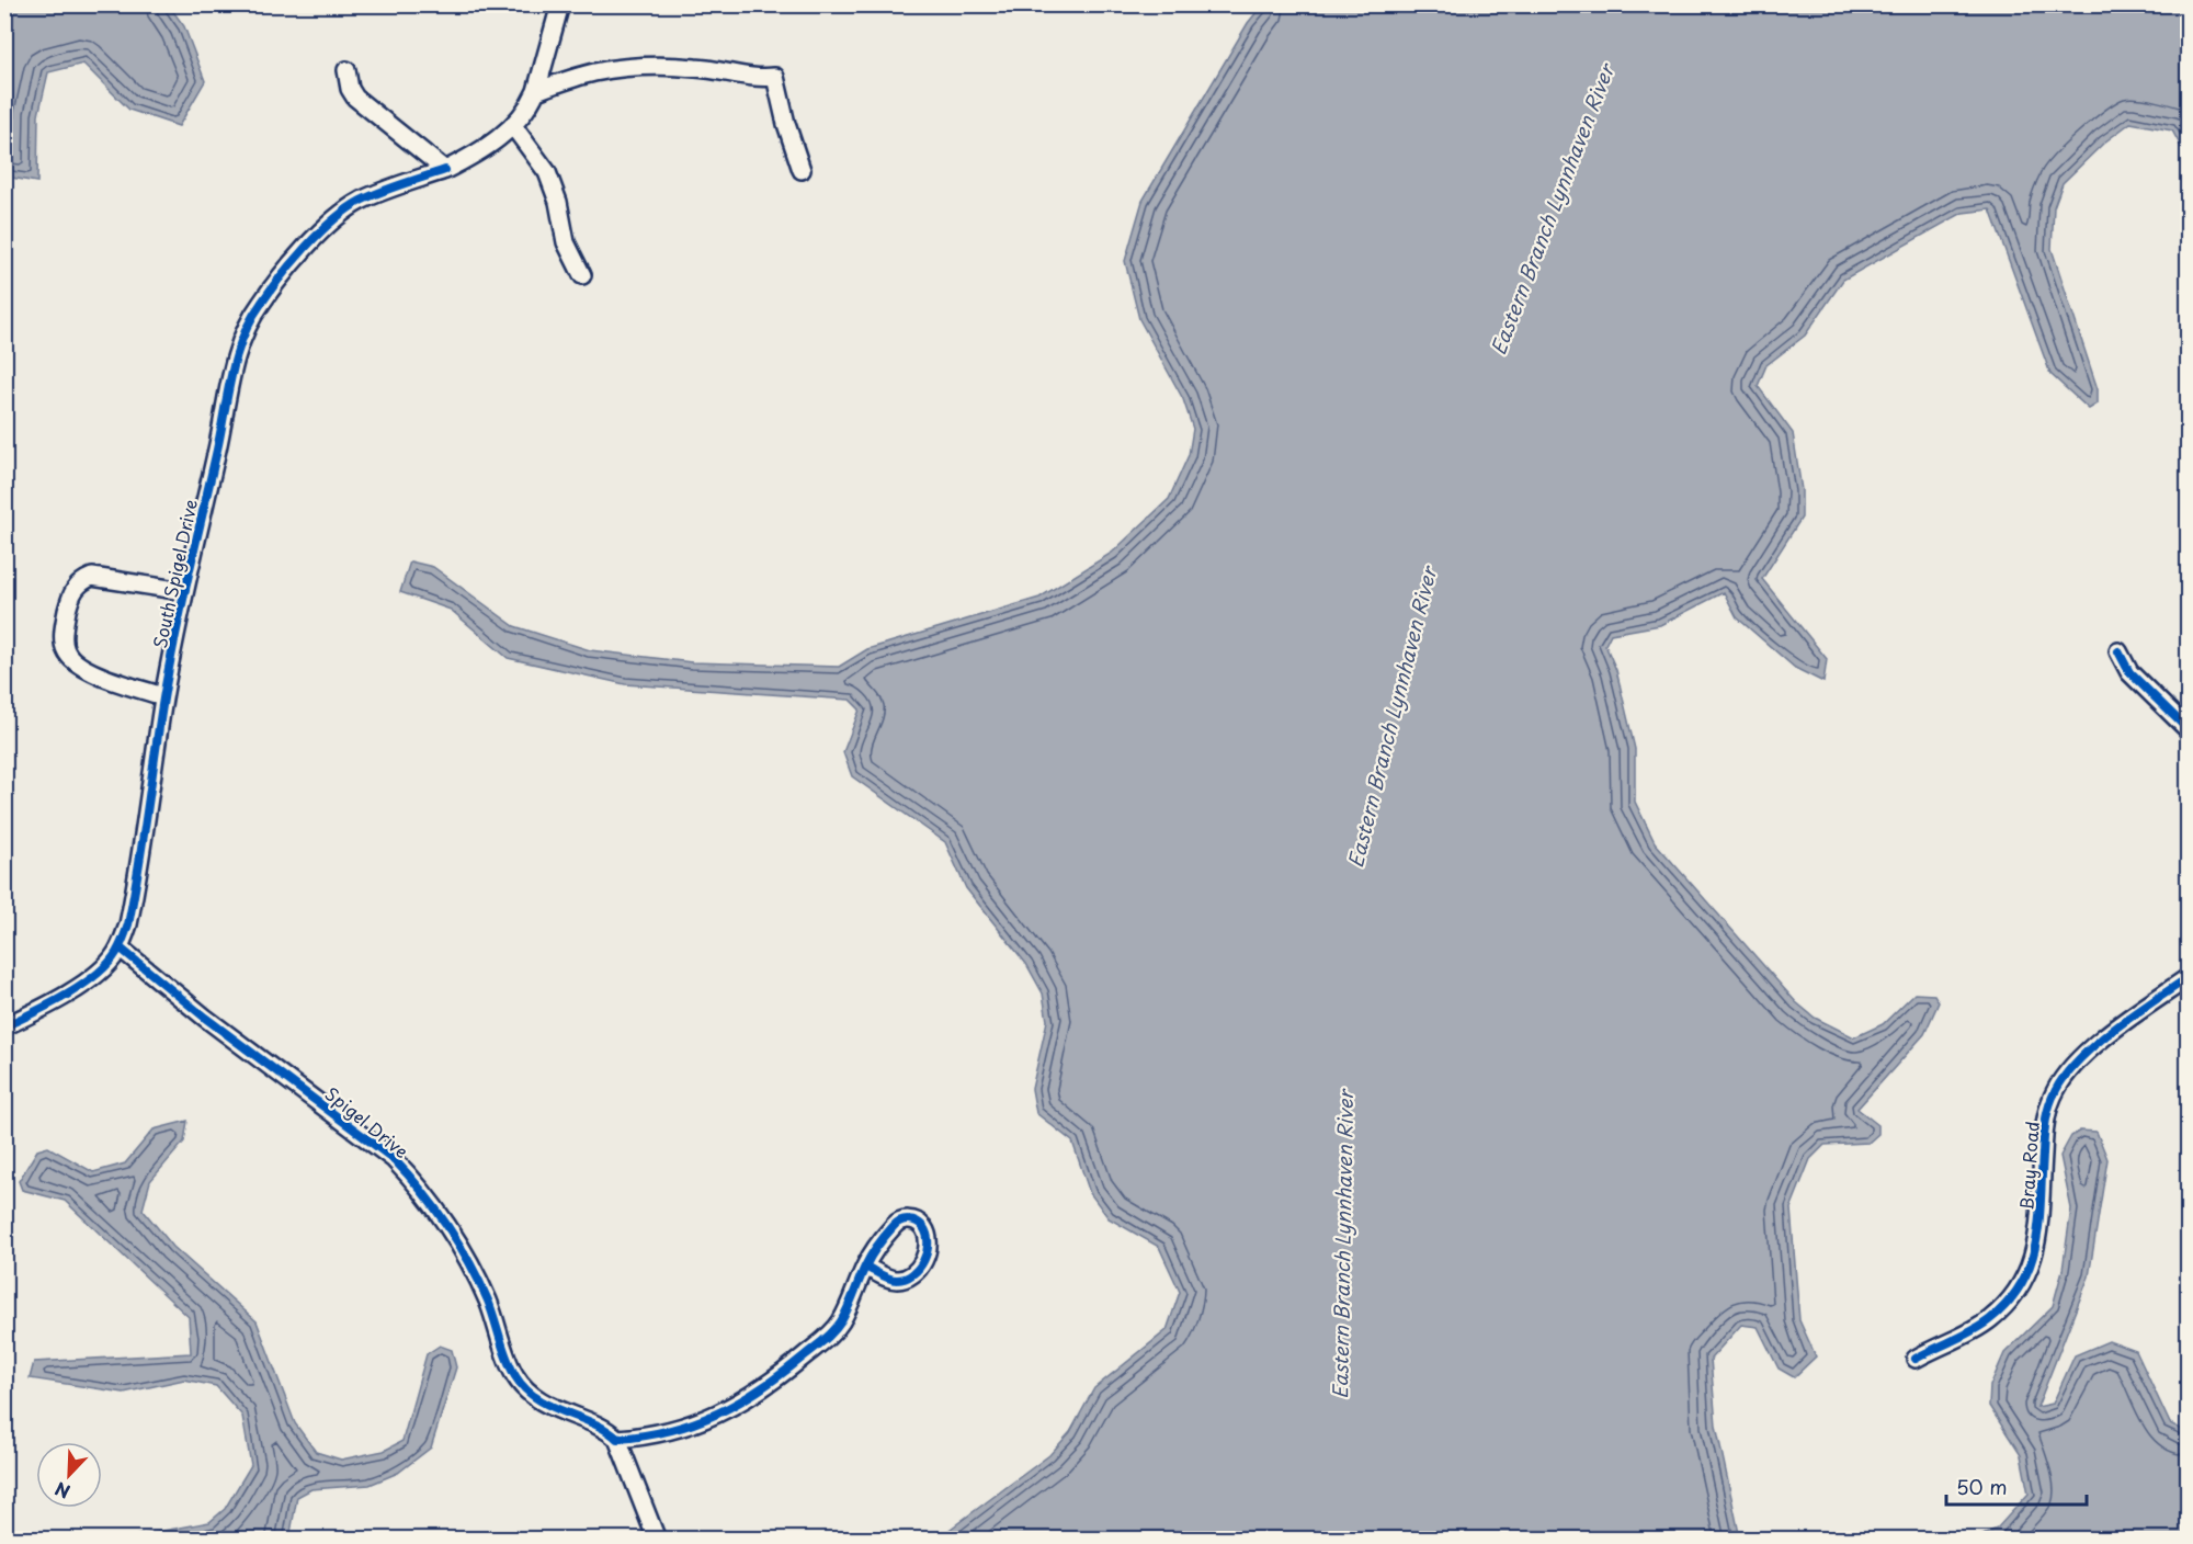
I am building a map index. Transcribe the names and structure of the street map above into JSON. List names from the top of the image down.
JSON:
{
  "streets": {
    "street": ["South Spigel Drive", "Spigel Drive", "Bray Road"]
  },
  "crossings": [
    ["South Spigel Drive", "Spigel Drive"]
  ],
  "water": ["Eastern Branch Lynnhaven River"],
  "scale_bar": "50 m",
  "north": "bottom left"
}
